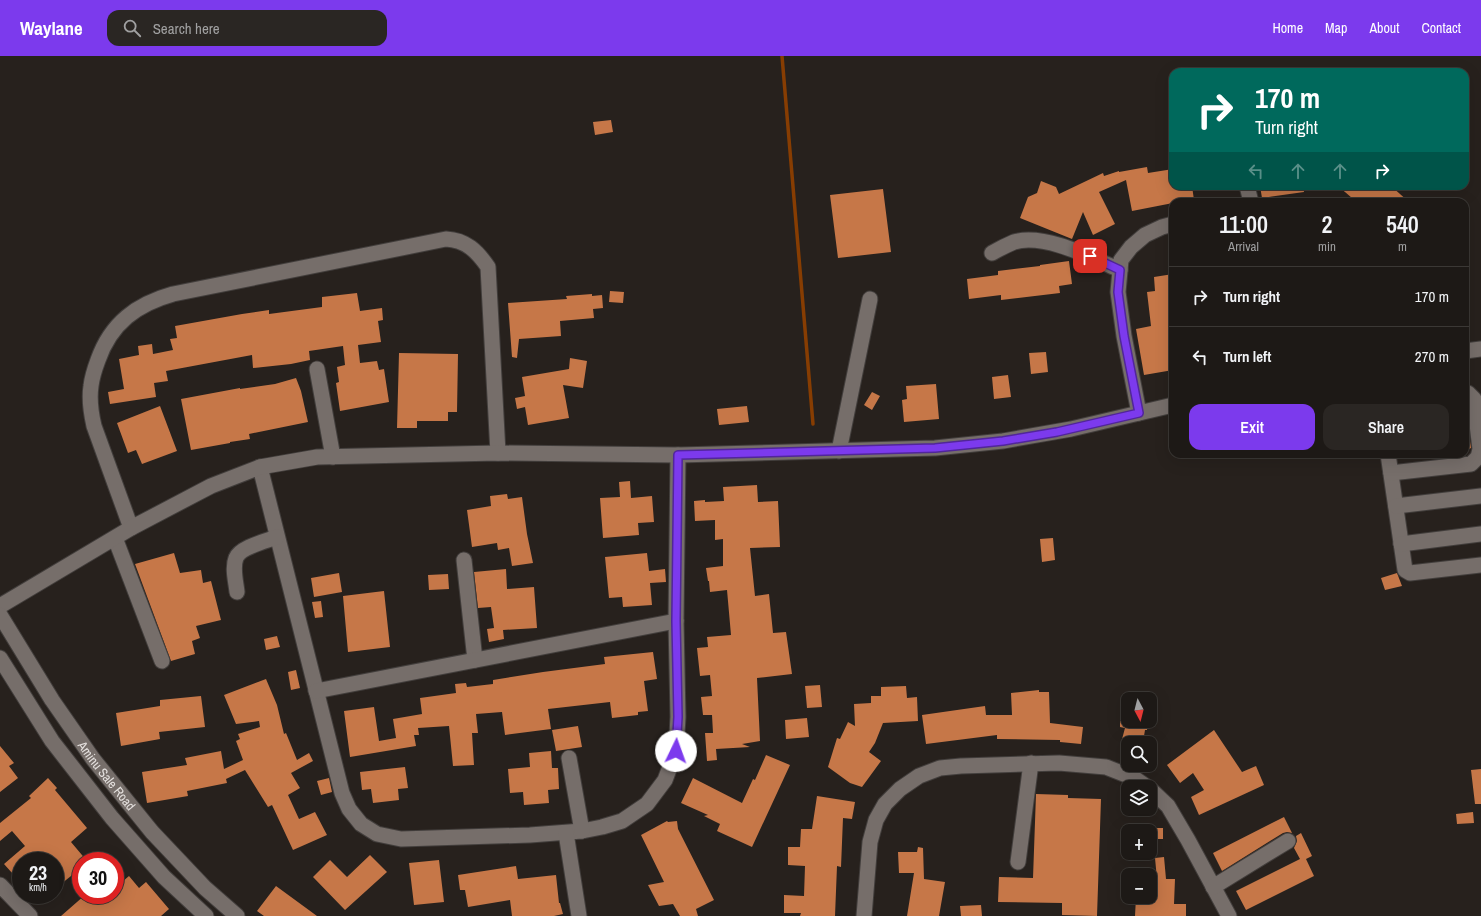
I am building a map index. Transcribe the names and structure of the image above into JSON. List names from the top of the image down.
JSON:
{
  "streets": {
    "street": ["Aminu Sale Road"]
  },
  "north": "bottom",
  "page": {
    "header": "Waylane",
    "search": "Search here",
    "nav": [
      "Home",
      "Map",
      "About",
      "Contact"
    ],
    "turn": ["170 m", "Turn right"],
    "eta": [
      "11:00",
      "Arrival",
      "2",
      "min",
      "540",
      "m"
    ],
    "list": [
      {
        "name": "Turn right",
        "value": "170 m"
      },
      {
        "name": "Turn left",
        "value": "270 m"
      }
    ],
    "buttons": ["Exit", "Share"],
    "map_buttons": ["+", "−"],
    "speed": "23 km/h",
    "limit": "30"
  }
}
